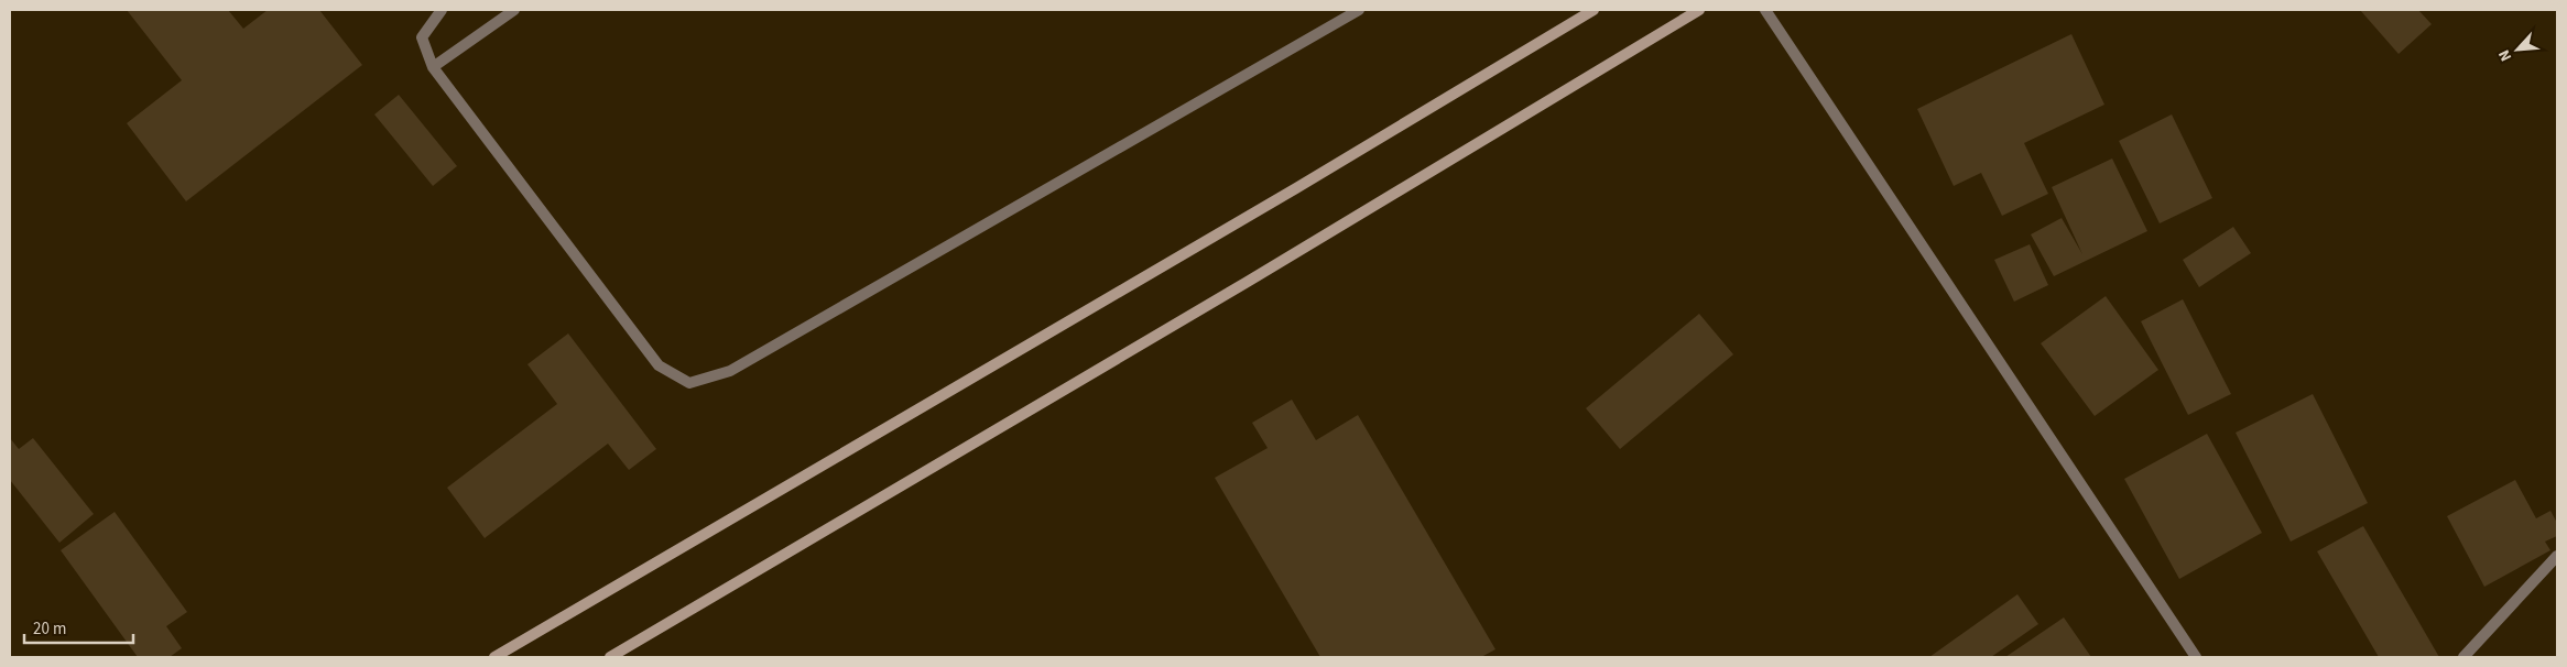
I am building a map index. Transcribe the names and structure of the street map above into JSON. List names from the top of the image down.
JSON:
{
  "scale_bar": "20 m",
  "north": "bottom left"
}
